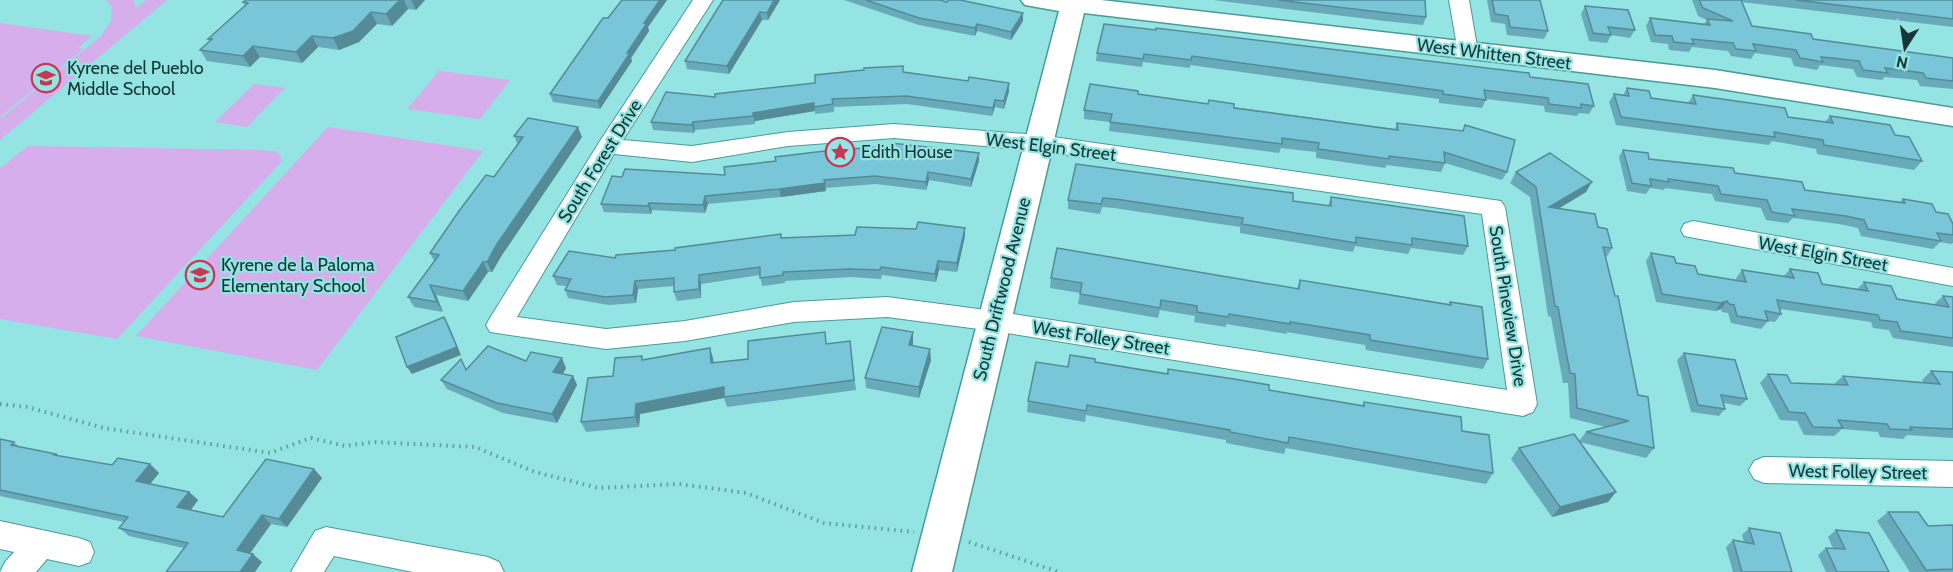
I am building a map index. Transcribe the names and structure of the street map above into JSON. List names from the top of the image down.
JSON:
{
  "streets": {
    "street": [
      "West Whitten Street",
      "West Elgin Street",
      "South Forest Drive",
      "South Driftwood Avenue",
      "South Pineview Drive",
      "West Folley Street"
    ]
  },
  "crossings": [
    ["West Whitten Street", "South Driftwood Avenue"],
    ["West Elgin Street", "South Forest Drive"],
    ["West Elgin Street", "South Driftwood Avenue"],
    ["West Elgin Street", "South Pineview Drive"],
    ["South Forest Drive", "West Folley Street"],
    ["South Driftwood Avenue", "West Folley Street"],
    ["South Pineview Drive", "West Folley Street"]
  ],
  "places": {
    "school or university": ["Kyrene del Pueblo Middle School", "Kyrene de la Paloma Elementary School"],
    "place": ["Edith House"]
  },
  "north": "bottom"
}
